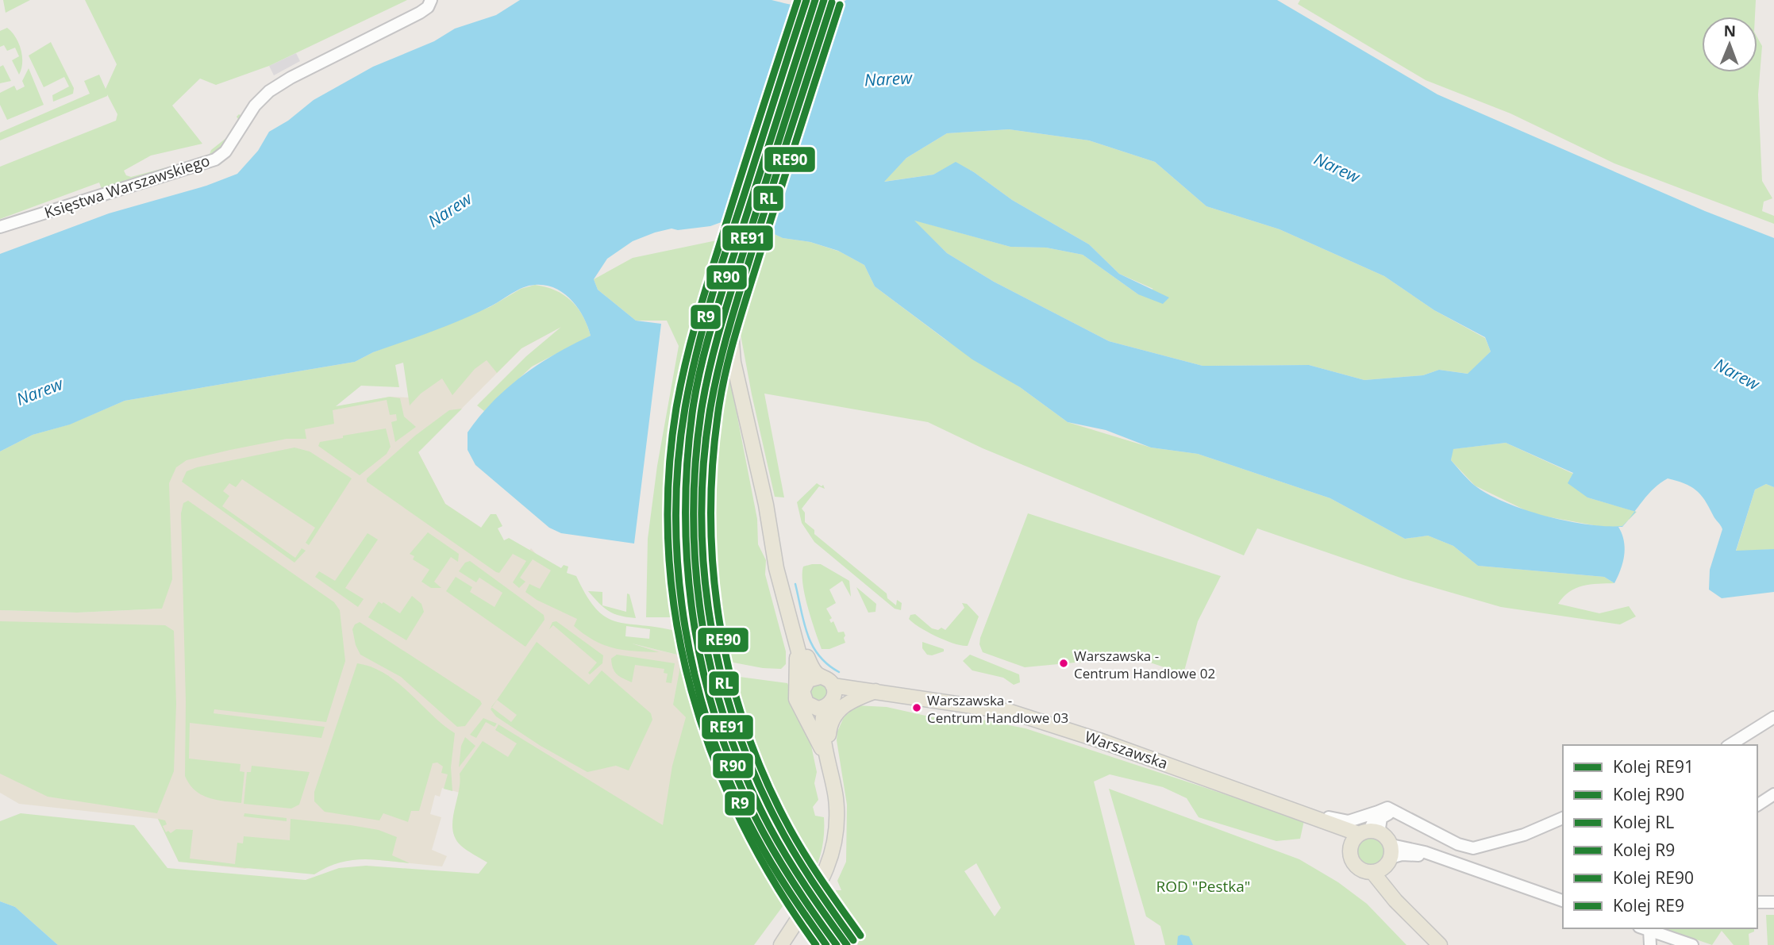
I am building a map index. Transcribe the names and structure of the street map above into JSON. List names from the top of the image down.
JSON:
{
  "streets": {
    "main road": ["Warszawska"],
    "street": ["Księstwa Warszawskiego"]
  },
  "water": ["Narew"],
  "parks": ["ROD \"Pestka\""],
  "places": ["Warszawska - Centrum Handlowe 02", "Warszawska - Centrum Handlowe 03"],
  "lines": [
    "rail line RE91",
    "rail line R90",
    "rail line R9",
    "rail line RE9",
    "rail line RL",
    "rail line RE90"
  ],
  "legend": [
    "Kolej RE91",
    "Kolej R90",
    "Kolej RL",
    "Kolej R9",
    "Kolej RE90",
    "Kolej RE9"
  ],
  "north": "top"
}
